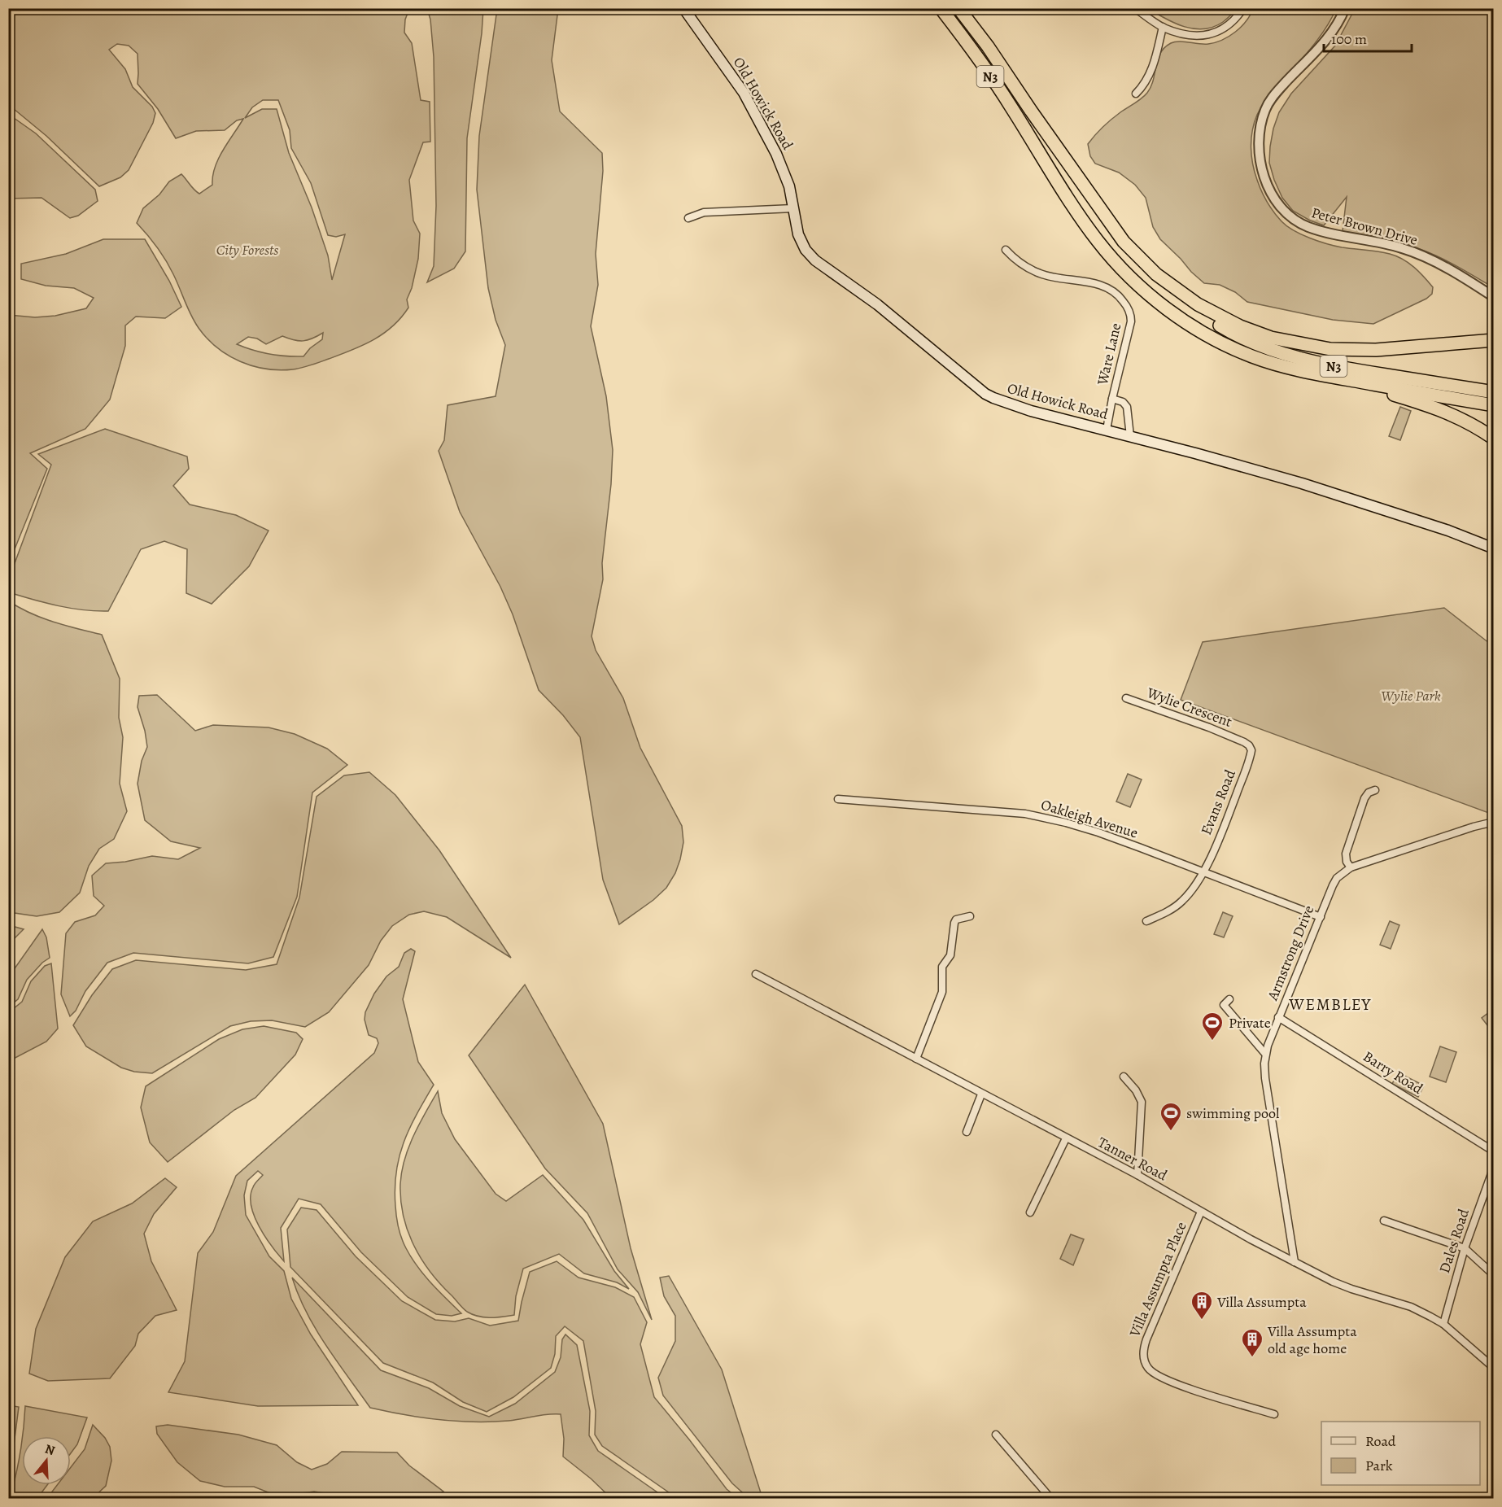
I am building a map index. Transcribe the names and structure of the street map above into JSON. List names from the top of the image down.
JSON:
{
  "streets": {
    "highway": ["N3"],
    "main road": ["Old Howick Road"],
    "street": [
      "Peter Brown Drive",
      "Ware Lane",
      "Wylie Crescent",
      "Evans Road",
      "Oakleigh Avenue",
      "Armstrong Drive",
      "Barry Road",
      "Tanner Road",
      "Dales Road",
      "Villa Assumpta Place"
    ]
  },
  "crossings": [
    ["Old Howick Road", "Ware Lane"],
    ["Wylie Crescent", "Evans Road"],
    ["Evans Road", "Oakleigh Avenue"],
    ["Oakleigh Avenue", "Armstrong Drive"],
    ["Armstrong Drive", "Barry Road"],
    ["Armstrong Drive", "Tanner Road"],
    ["Tanner Road", "Dales Road"],
    ["Tanner Road", "Villa Assumpta Place"]
  ],
  "districts": ["WEMBLEY"],
  "parks": ["City Forests", "Wylie Park"],
  "places": {
    "sports": ["Private", "swimming pool"],
    "building": ["Villa Assumpta", "Villa Assumpta old age home"]
  },
  "legend": ["Road", "Park"],
  "scale_bar": "100 m",
  "north": "top"
}
